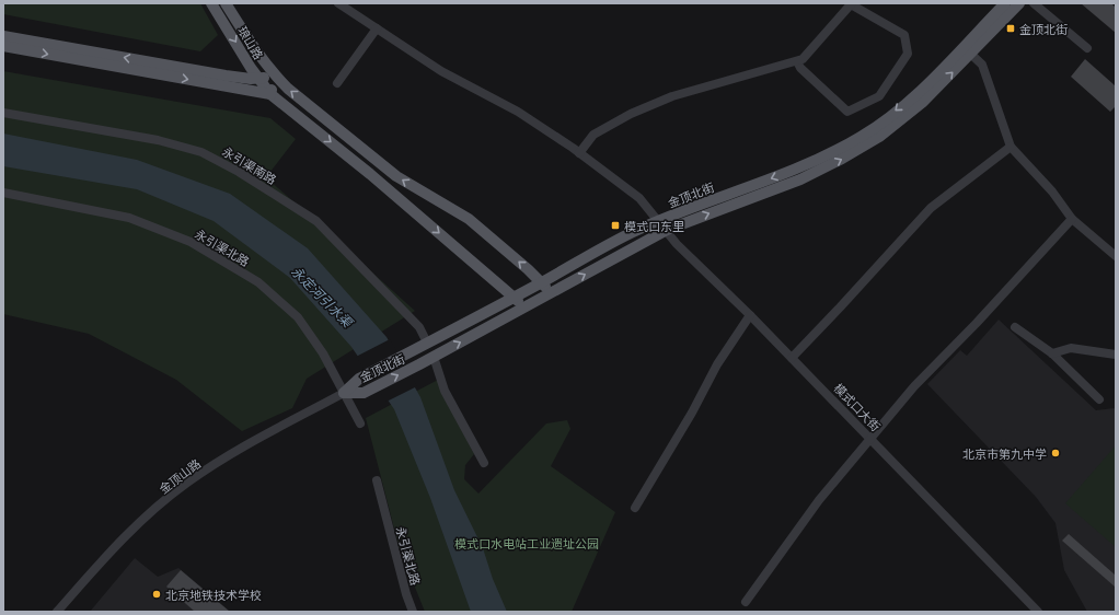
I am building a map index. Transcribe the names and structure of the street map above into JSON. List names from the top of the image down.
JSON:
{
  "streets": {
    "main road": ["琅山路", "金顶北街"],
    "street": [
      "永引渠南路",
      "永引渠北路",
      "模式口大街",
      "金顶山路"
    ]
  },
  "crossings": [
    ["永引渠南路", "金顶北街"],
    ["金顶北街", "永引渠北路"],
    ["金顶北街", "模式口大街"],
    ["金顶北街", "金顶山路"],
    ["永引渠北路", "金顶山路"]
  ],
  "water": ["永定河引水渠"],
  "parks": ["模式口水电站工业遗址公园"],
  "places": {
    "transit": ["金顶北街", "模式口东里"],
    "other": ["北京市第九中学", "北京地铁技术学校"]
  }
}
